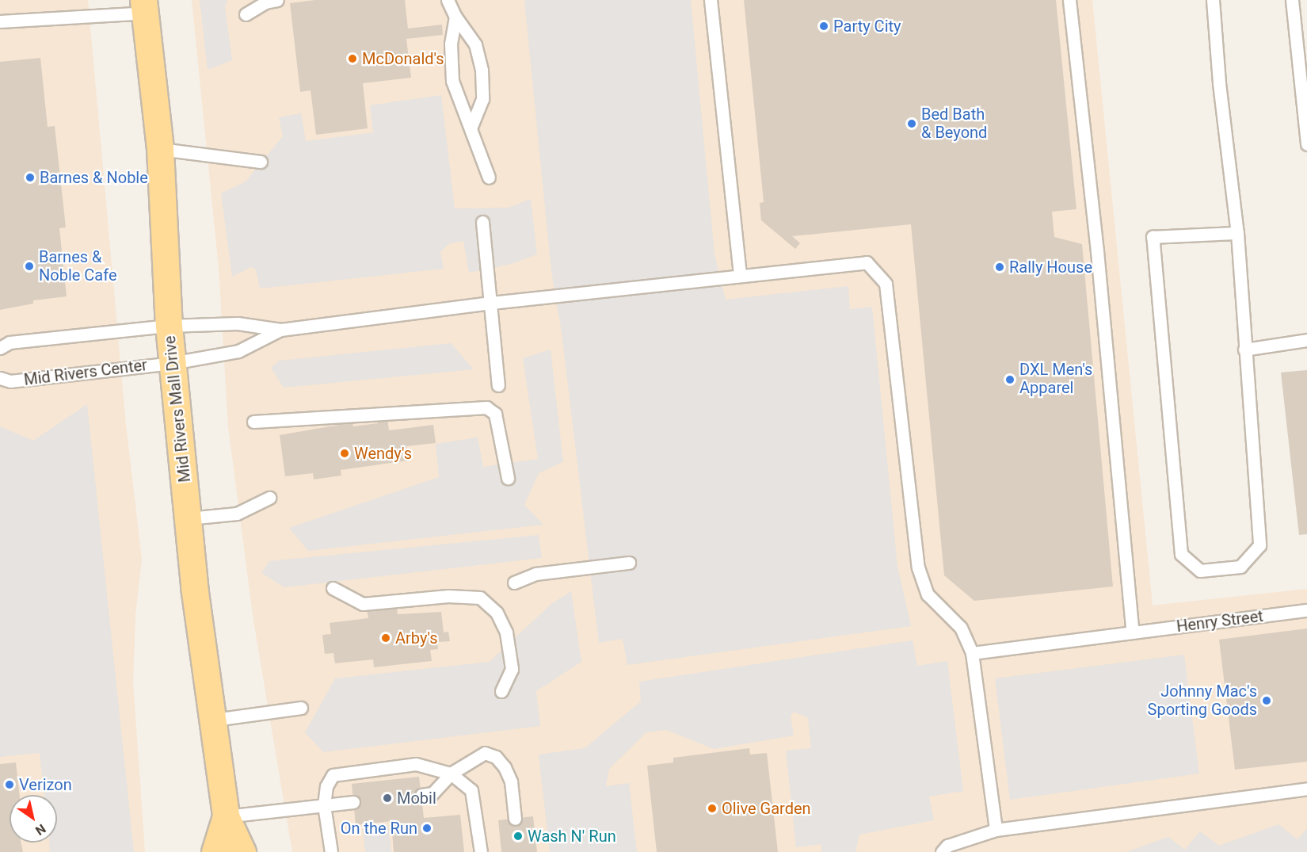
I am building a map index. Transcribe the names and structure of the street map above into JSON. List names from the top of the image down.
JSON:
{
  "streets": {
    "main road": ["Mid Rivers Mall Drive"],
    "lane": ["Mid Rivers Center", "Henry Street"]
  },
  "crossings": [
    ["Mid Rivers Center", "Mid Rivers Mall Drive"]
  ],
  "places": [
    "Party City",
    "McDonald's",
    "Bed Bath & Beyond",
    "Barnes & Noble",
    "Barnes & Noble Cafe",
    "Rally House",
    "DXL Men's Apparel",
    "Wendy's",
    "Arby's",
    "Johnny Mac's Sporting Goods",
    "Verizon",
    "Mobil",
    "Olive Garden",
    "On the Run",
    "Wash N' Run"
  ],
  "north": "bottom right"
}
